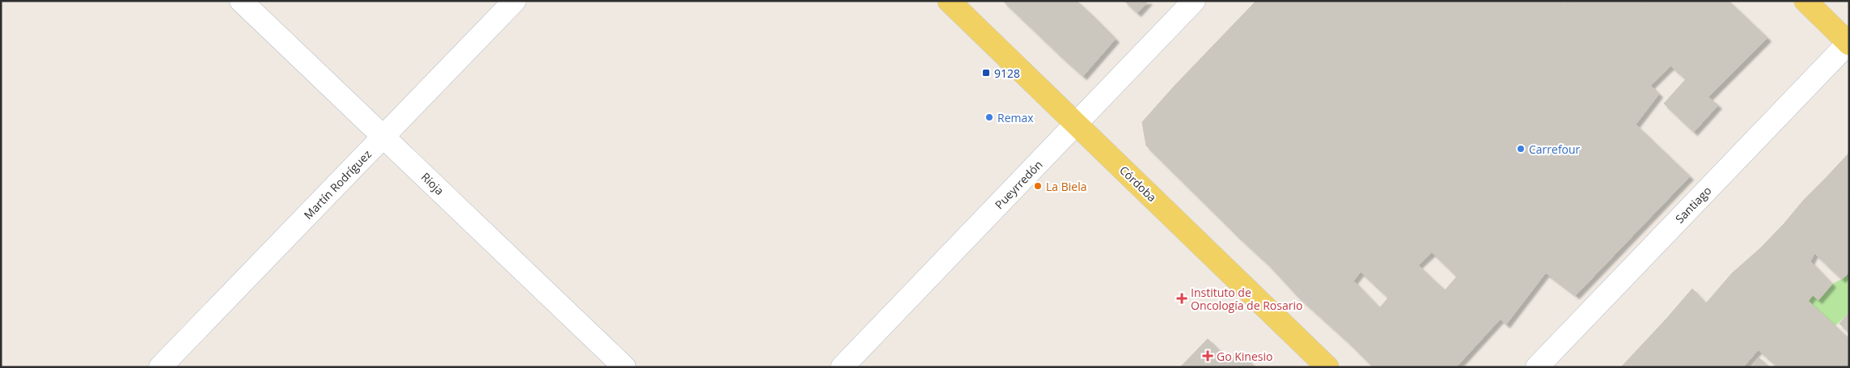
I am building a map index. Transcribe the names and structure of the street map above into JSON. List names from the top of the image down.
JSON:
{
  "streets": {
    "main road": ["Córdoba"],
    "street": [
      "Rioja",
      "Martín Rodríguez",
      "Pueyrredón",
      "Santiago"
    ]
  },
  "crossings": [
    ["Rioja", "Martín Rodríguez"],
    ["Córdoba", "Pueyrredón"]
  ],
  "places": {
    "transit": ["9128"],
    "other": ["Remax", "Carrefour", "La Biela"],
    "health": ["Instituto de Oncología de Rosario", "Go Kinesio"]
  }
}
